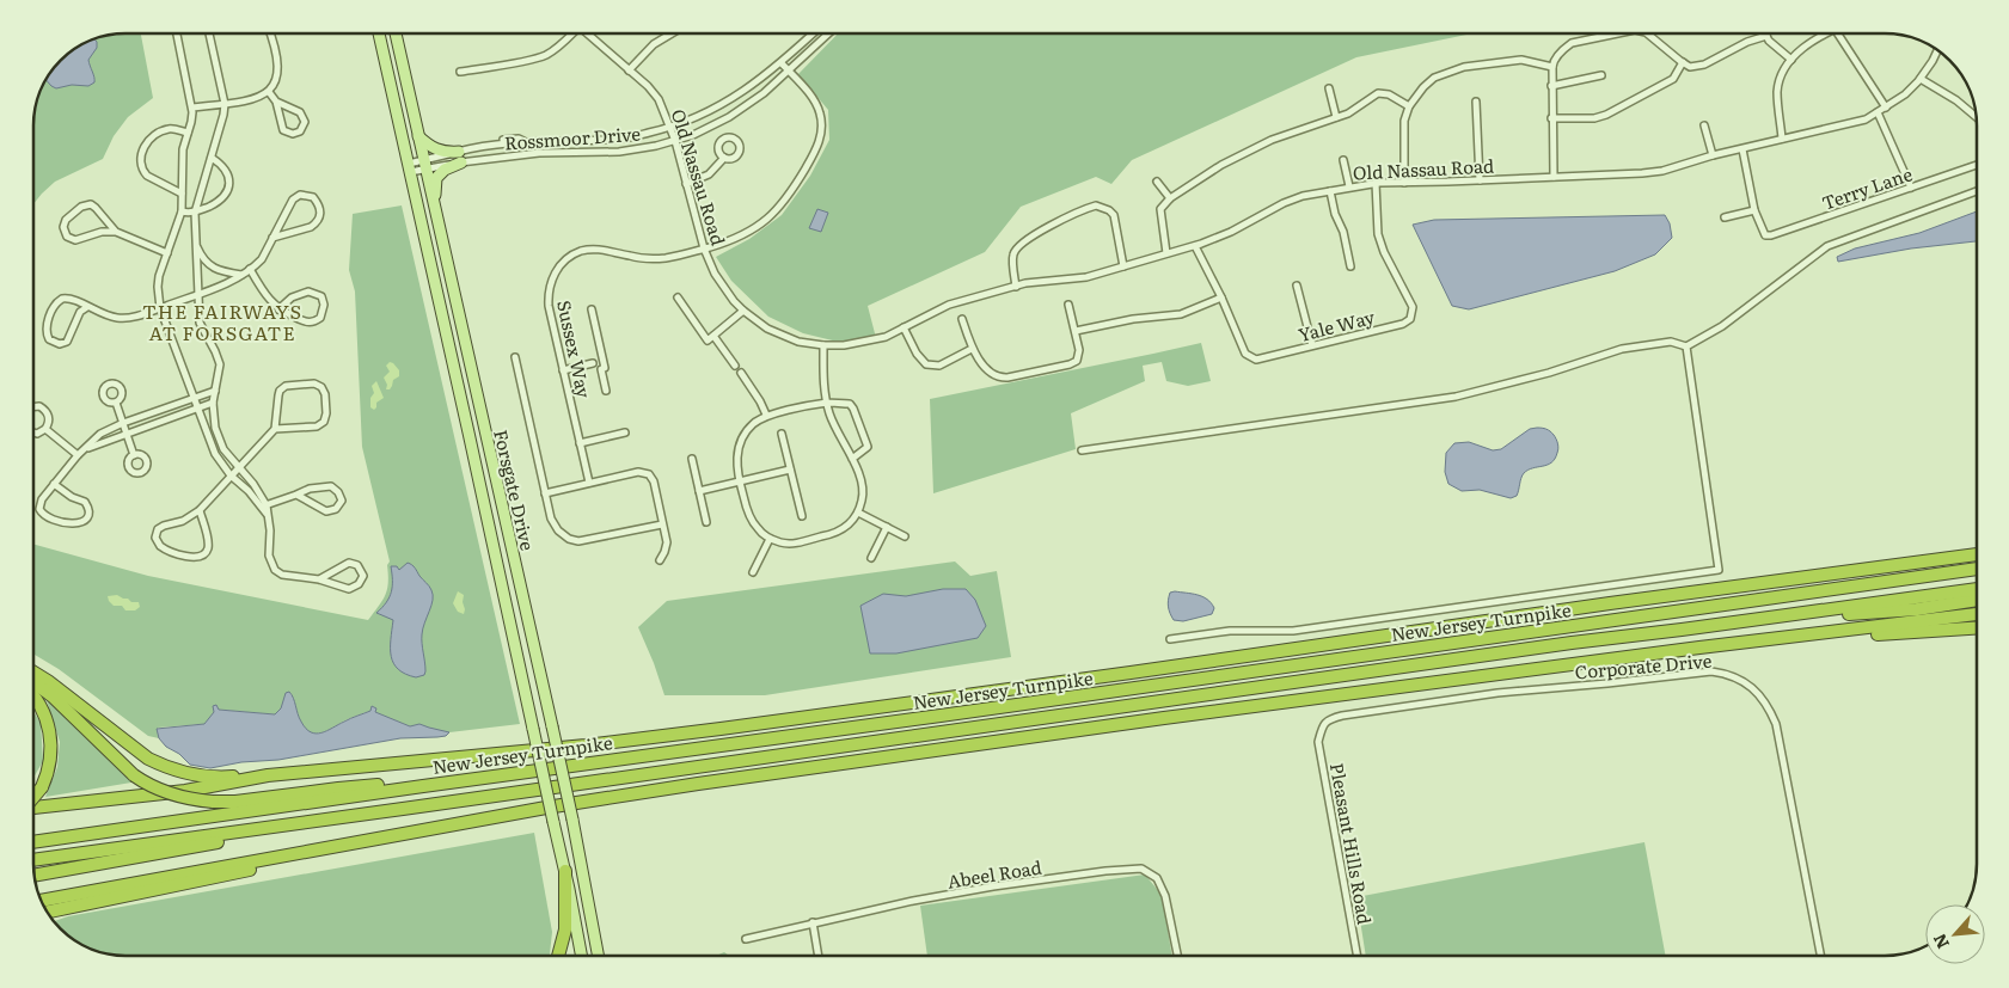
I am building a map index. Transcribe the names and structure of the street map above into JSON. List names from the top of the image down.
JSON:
{
  "streets": {
    "highway": ["New Jersey Turnpike"],
    "main road": ["Forsgate Drive"],
    "street": [
      "Rossmoor Drive",
      "Old Nassau Road",
      "Terry Lane",
      "Yale Way",
      "Sussex Way",
      "Corporate Drive",
      "Pleasant Hills Road",
      "Abeel Road"
    ]
  },
  "crossings": [
    ["Rossmoor Drive", "Old Nassau Road"],
    ["Rossmoor Drive", "Sussex Way"],
    ["Rossmoor Drive", "Forsgate Drive"],
    ["Old Nassau Road", "Yale Way"],
    ["Old Nassau Road", "Sussex Way"],
    ["Corporate Drive", "Pleasant Hills Road"]
  ],
  "districts": ["THE FAIRWAYS AT FORSGATE"],
  "north": "bottom left"
}
